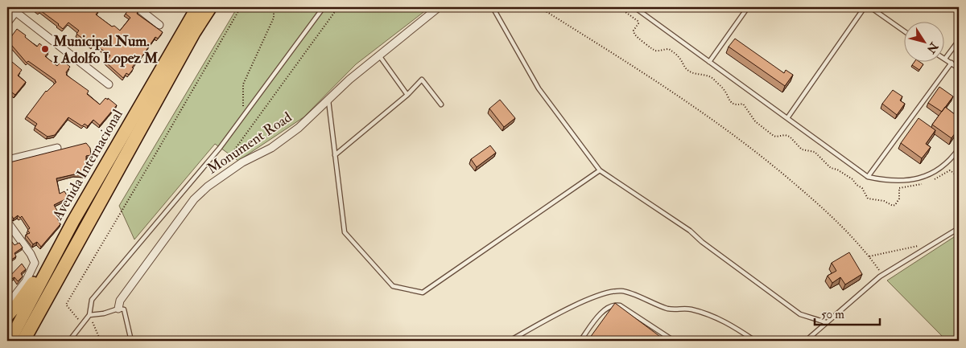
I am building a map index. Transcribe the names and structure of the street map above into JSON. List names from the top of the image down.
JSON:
{
  "streets": {
    "highway": ["Avenida Internacional"],
    "street": ["Monument Road"]
  },
  "places": ["Municipal Num. 1 Adolfo Lopez M"],
  "scale_bar": "50 m",
  "north": "bottom right"
}
